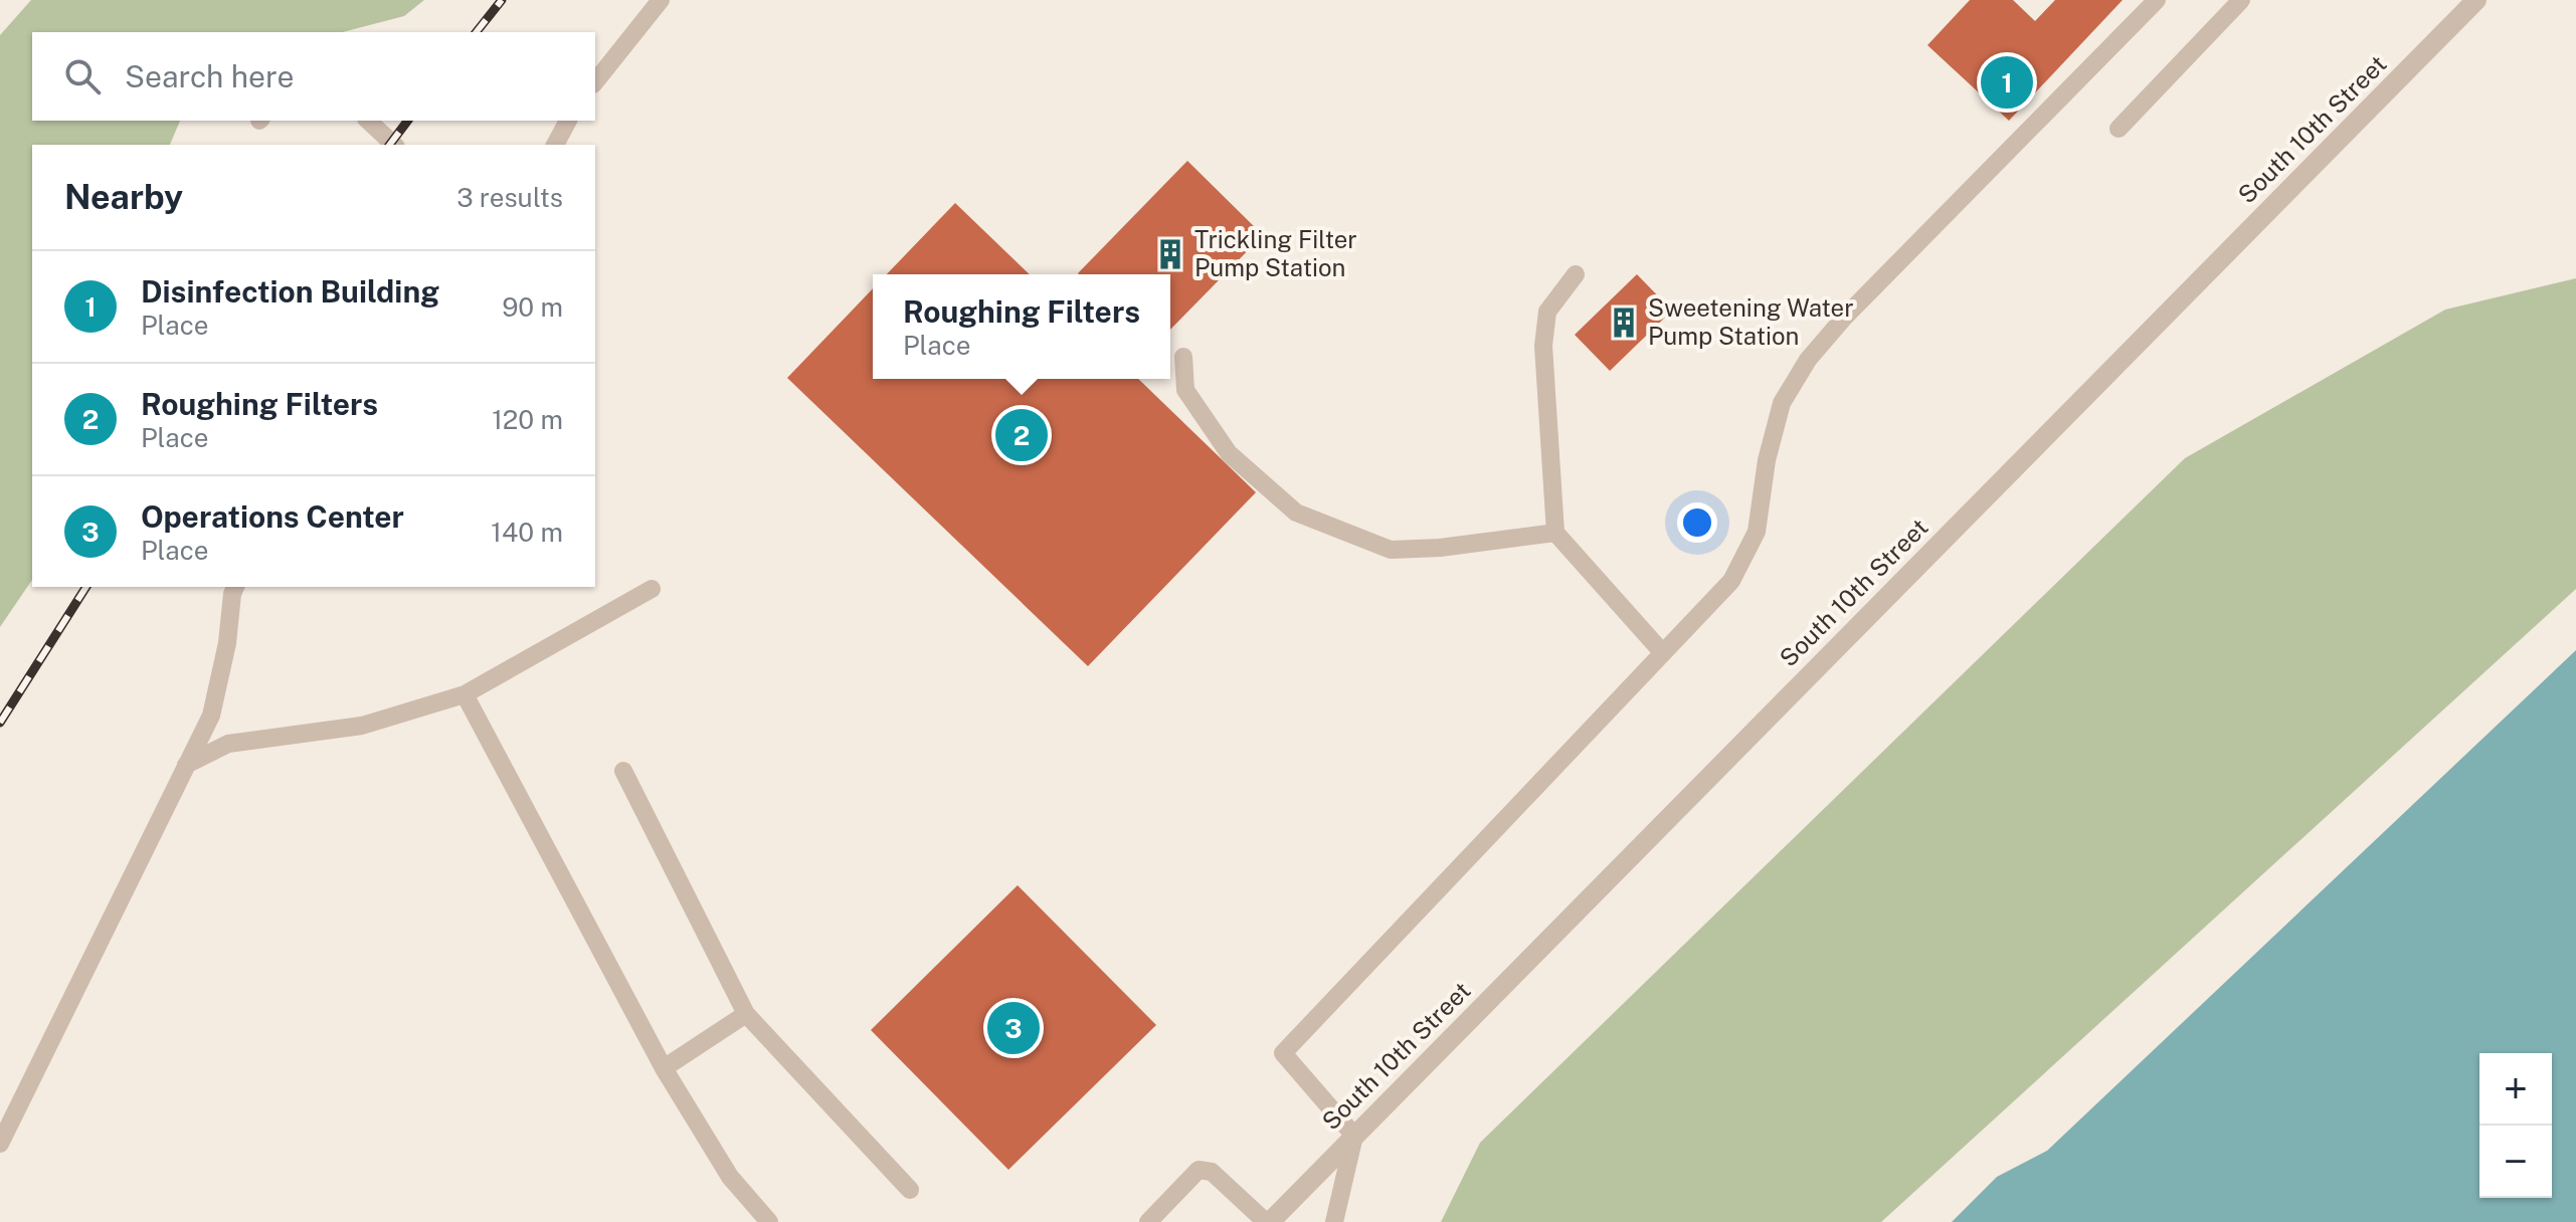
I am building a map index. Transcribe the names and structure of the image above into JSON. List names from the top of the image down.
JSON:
{
  "streets": {
    "street": ["South 10th Street"]
  },
  "places": {
    "building": ["Trickling Filter Pump Station", "Sweetening Water Pump Station"]
  },
  "page": {
    "search": "Search here",
    "pins": ["1", "2", "3"],
    "heading": ["Nearby", "3 results"],
    "list": [
      {
        "mark": "1",
        "name": "Disinfection Building",
        "note": "Place",
        "value": "90 m"
      },
      {
        "mark": "2",
        "name": "Roughing Filters",
        "note": "Place",
        "value": "120 m"
      },
      {
        "mark": "3",
        "name": "Operations Center",
        "note": "Place",
        "value": "140 m"
      }
    ],
    "popup": ["Roughing Filters", "Place"],
    "map_buttons": ["+", "−"]
  }
}
